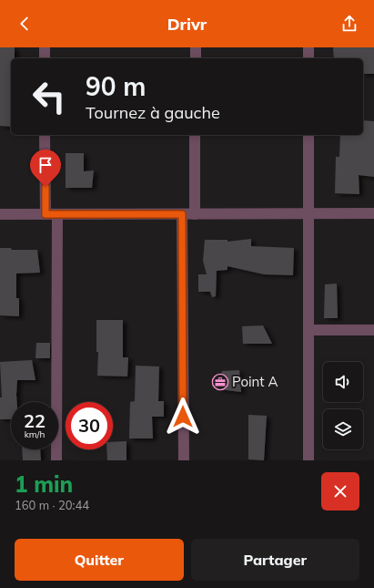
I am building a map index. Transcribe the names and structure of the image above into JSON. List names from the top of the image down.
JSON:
{
  "places": {
    "office": ["Point A"]
  },
  "page": {
    "header": "Drivr",
    "turn": ["90 m", "Tournez à gauche"],
    "speed": "22 km/h",
    "limit": "30",
    "heading": ["1 min", "160 m · 20:44"],
    "buttons": ["Quitter", "Partager"]
  }
}
